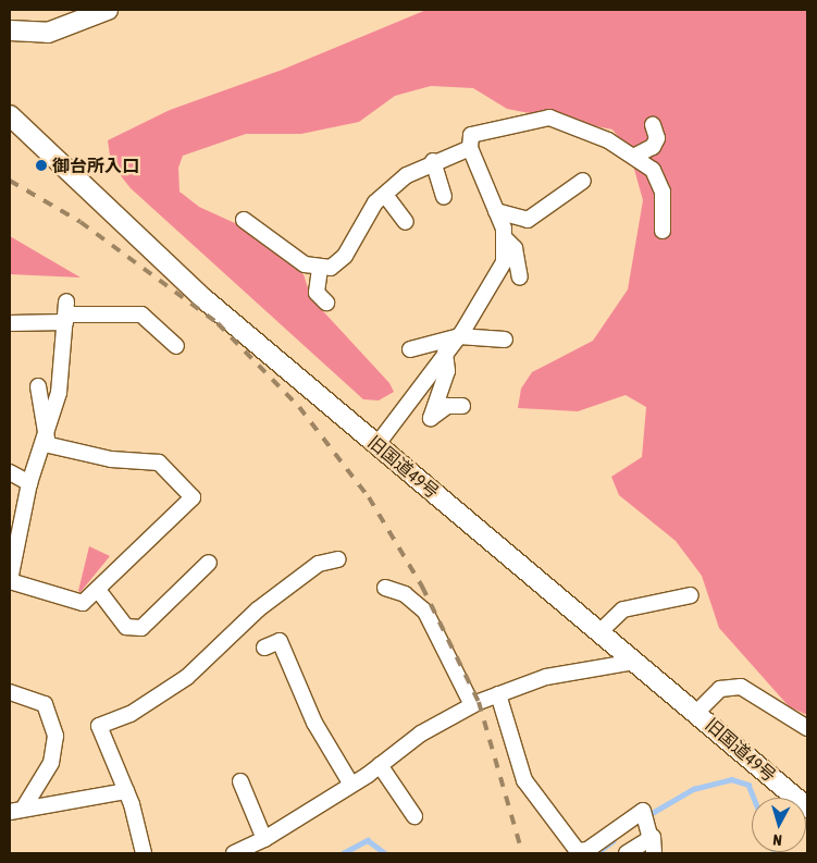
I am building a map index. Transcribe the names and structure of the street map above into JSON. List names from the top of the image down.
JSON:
{
  "streets": {
    "street": ["旧国道49号"]
  },
  "places": ["御台所入口"],
  "north": "bottom"
}
